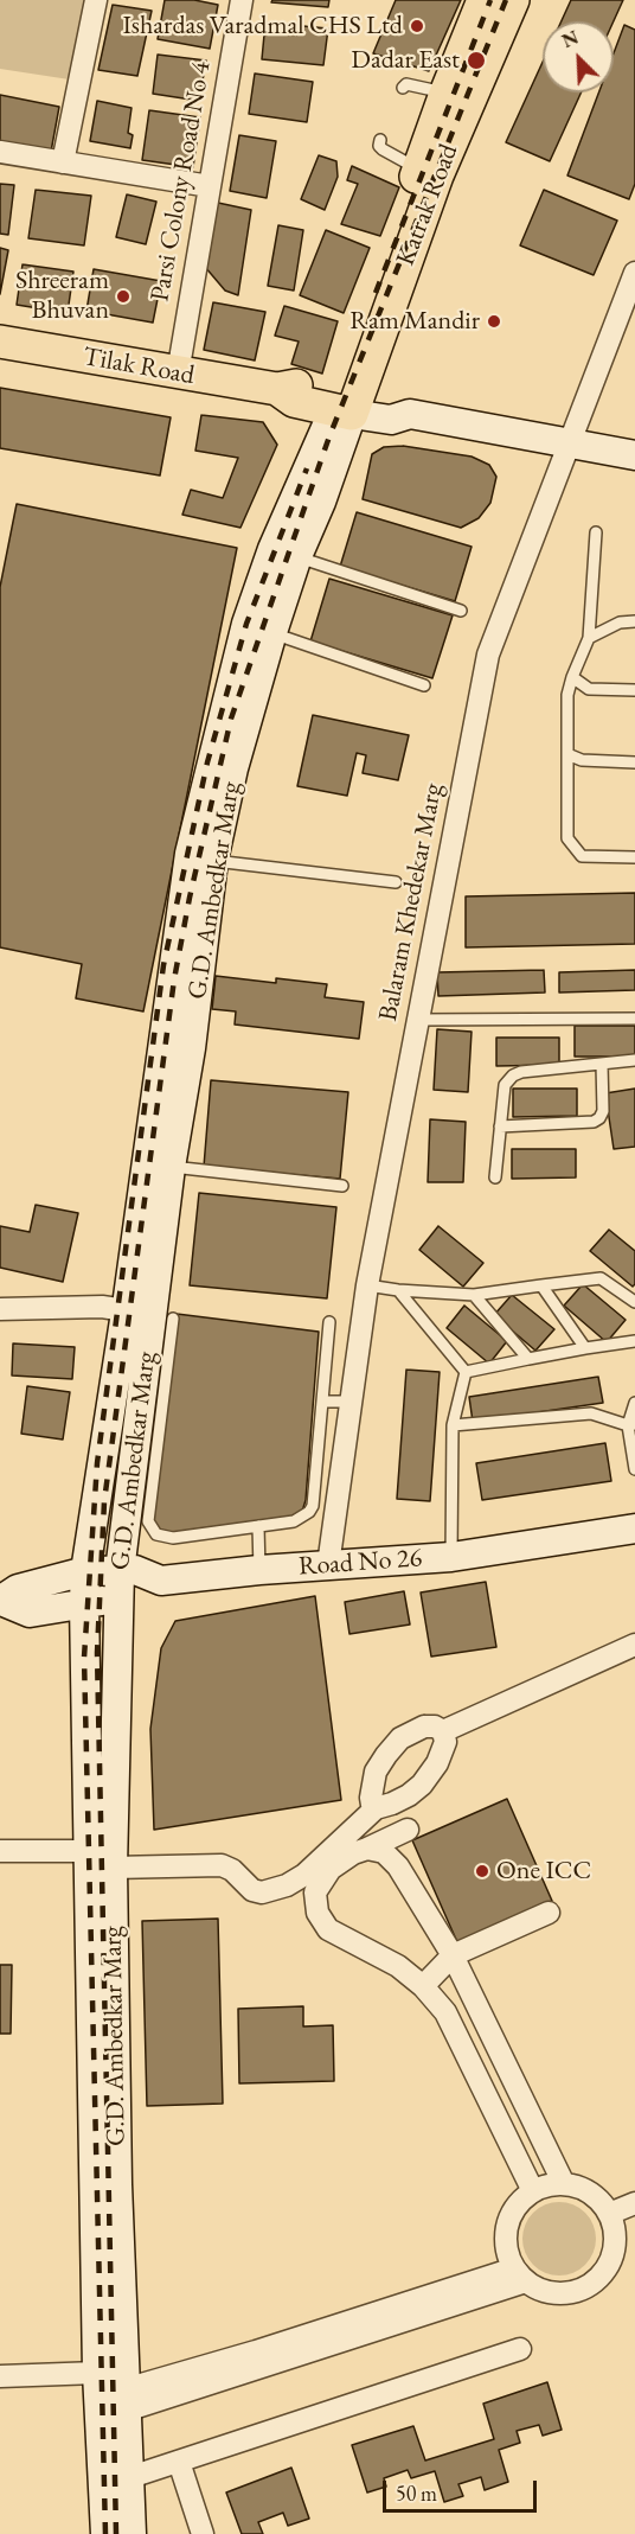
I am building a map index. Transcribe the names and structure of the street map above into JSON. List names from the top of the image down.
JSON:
{
  "streets": {
    "main road": [
      "Katrak Road",
      "Tilak Road",
      "G.D. Ambedkar Marg",
      "Road No 26"
    ],
    "street": ["Parsi Colony Road No 4", "Balaram Khedekar Marg"]
  },
  "crossings": [
    ["Parsi Colony Road No 4", "Tilak Road"],
    ["Katrak Road", "Tilak Road"],
    ["Katrak Road", "G.D. Ambedkar Marg"],
    ["Tilak Road", "G.D. Ambedkar Marg"],
    ["G.D. Ambedkar Marg", "Road No 26"],
    ["Balaram Khedekar Marg", "Road No 26"]
  ],
  "places": [
    "Ishardas Varadmal CHS Ltd",
    "Dadar East",
    "Shreeram Bhuvan",
    "Ram Mandir",
    "One ICC"
  ],
  "scale_bar": "50 m",
  "north": "top left"
}
